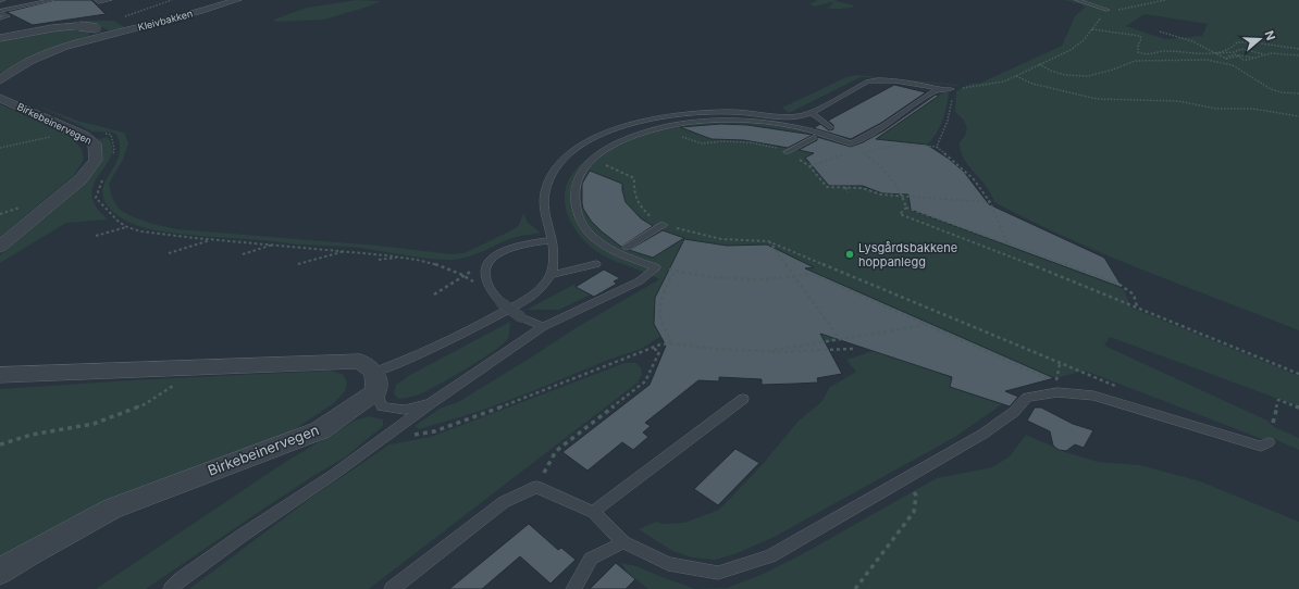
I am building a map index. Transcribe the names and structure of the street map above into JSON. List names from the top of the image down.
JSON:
{
  "streets": {
    "street": ["Kleivbakken", "Birkebeinervegen"]
  },
  "places": ["Lysgårdsbakkene hoppanlegg"],
  "north": "right"
}
